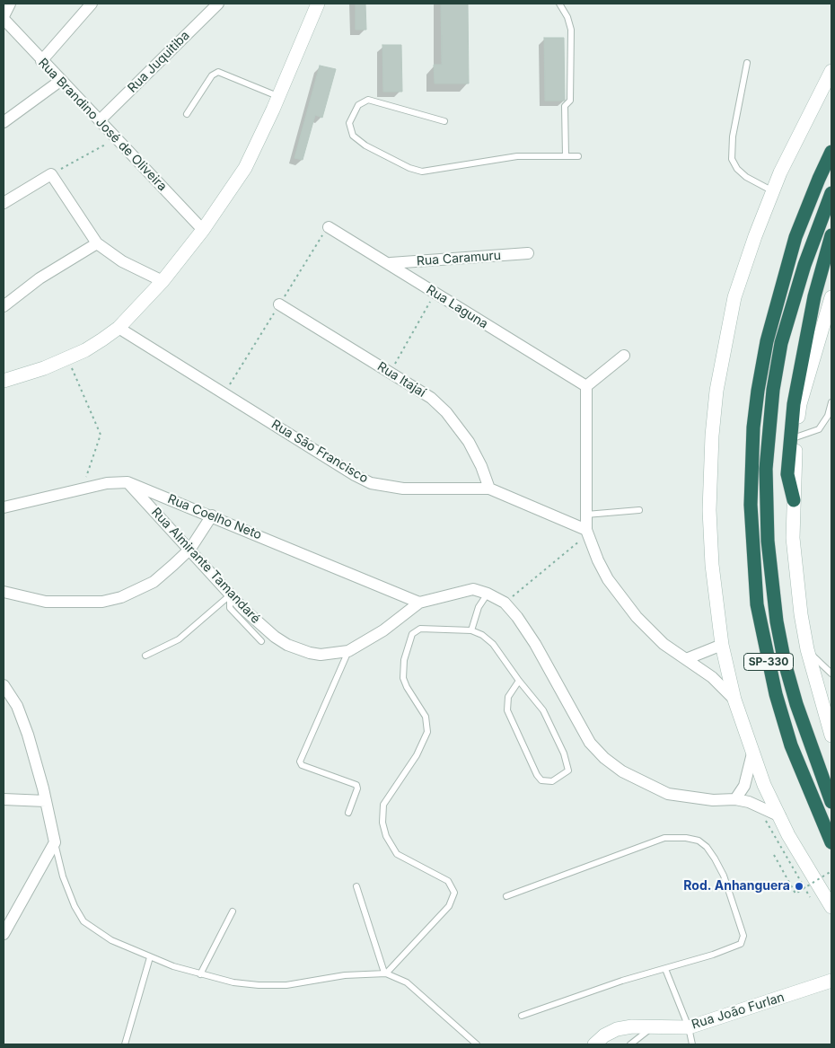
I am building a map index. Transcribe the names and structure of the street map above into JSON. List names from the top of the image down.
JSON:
{
  "streets": {
    "highway": ["SP-330"],
    "main road": ["Rua João Furlan"],
    "street": [
      "Rua Juquitiba",
      "Rua Brandino José de Oliveira",
      "Rua Caramuru",
      "Rua Laguna",
      "Rua Itajaí",
      "Rua São Francisco",
      "Rua Coelho Neto",
      "Rua Almirante Tamandaré"
    ]
  },
  "crossings": [
    ["Rua Juquitiba", "Rua Brandino José de Oliveira"],
    ["Rua Caramuru", "Rua Laguna"],
    ["Rua Itajaí", "Rua São Francisco"],
    ["Rua Coelho Neto", "Rua Almirante Tamandaré"]
  ],
  "places": ["Rod. Anhanguera"]
}
